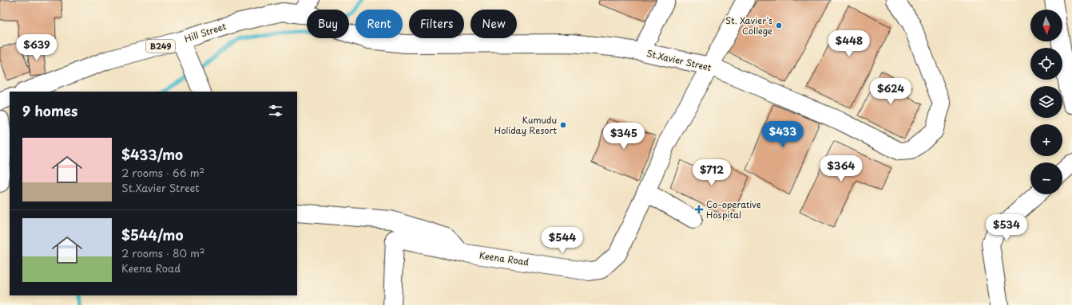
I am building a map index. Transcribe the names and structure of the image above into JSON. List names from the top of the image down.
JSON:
{
  "streets": {
    "street": [
      "Hill Street",
      "B249",
      "St.Xavier Street",
      "Keena Road"
    ]
  },
  "crossings": [
    ["Hill Street", "St.Xavier Street"],
    ["St.Xavier Street", "Keena Road"]
  ],
  "places": {
    "other": ["St. Xavier's College", "Kumudu Holiday Resort"],
    "health": ["Co-operative Hospital"]
  },
  "north": "bottom",
  "page": {
    "map_buttons": ["+", "−"],
    "chip": [
      "Buy",
      "Rent",
      "Filters",
      "New"
    ],
    "price": [
      "$448",
      "$639",
      "$624",
      "$433",
      "$345",
      "$364",
      "$712",
      "$534",
      "$544"
    ],
    "heading": "9 homes",
    "list": [
      {
        "name": "$433/mo",
        "note": "2 rooms · 66 m² · St.Xavier Street"
      },
      {
        "name": "$544/mo",
        "note": "2 rooms · 80 m² · Keena Road"
      }
    ]
  }
}
